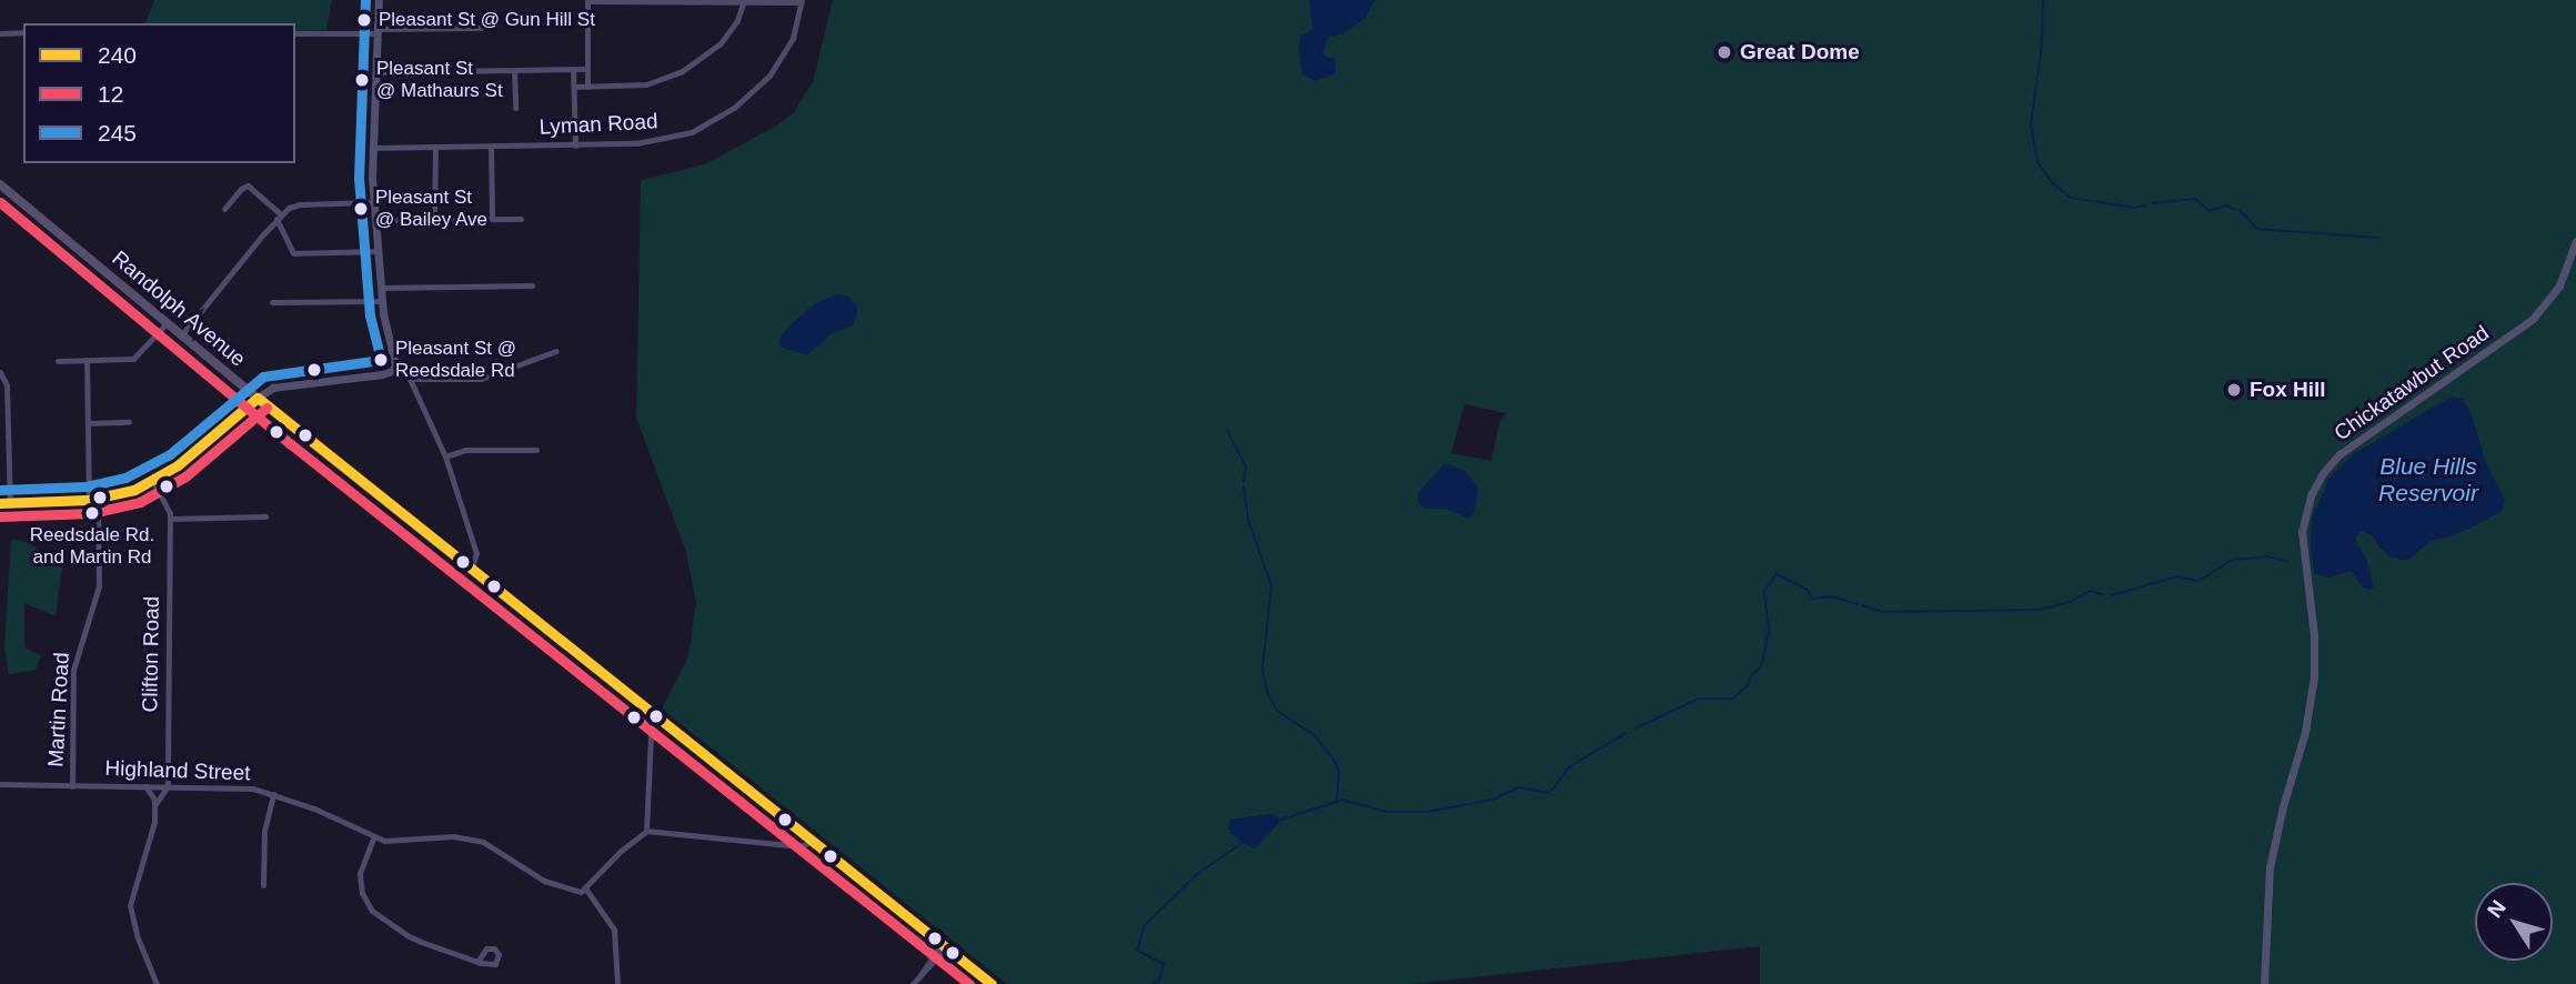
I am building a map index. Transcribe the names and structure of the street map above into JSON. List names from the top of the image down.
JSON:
{
  "streets": {
    "main road": ["Randolph Avenue", "Chickatawbut Road"],
    "street": [
      "Lyman Road",
      "Clifton Road",
      "Martin Road",
      "Highland Street"
    ]
  },
  "crossings": [
    ["Clifton Road", "Highland Street"],
    ["Martin Road", "Highland Street"]
  ],
  "water": ["Blue Hills Reservoir"],
  "places": [
    "Pleasant St @ Gun Hill St",
    "Great Dome",
    "Pleasant St @ Mathaurs St",
    "Pleasant St @ Bailey Ave",
    "Pleasant St @ Reedsdale Rd",
    "Fox Hill",
    "Reedsdale Rd. and Martin Rd"
  ],
  "lines": ["transit line 245", "transit line 12", "transit line 240"],
  "legend": ["240", "12", "245"],
  "north": "top left"
}
